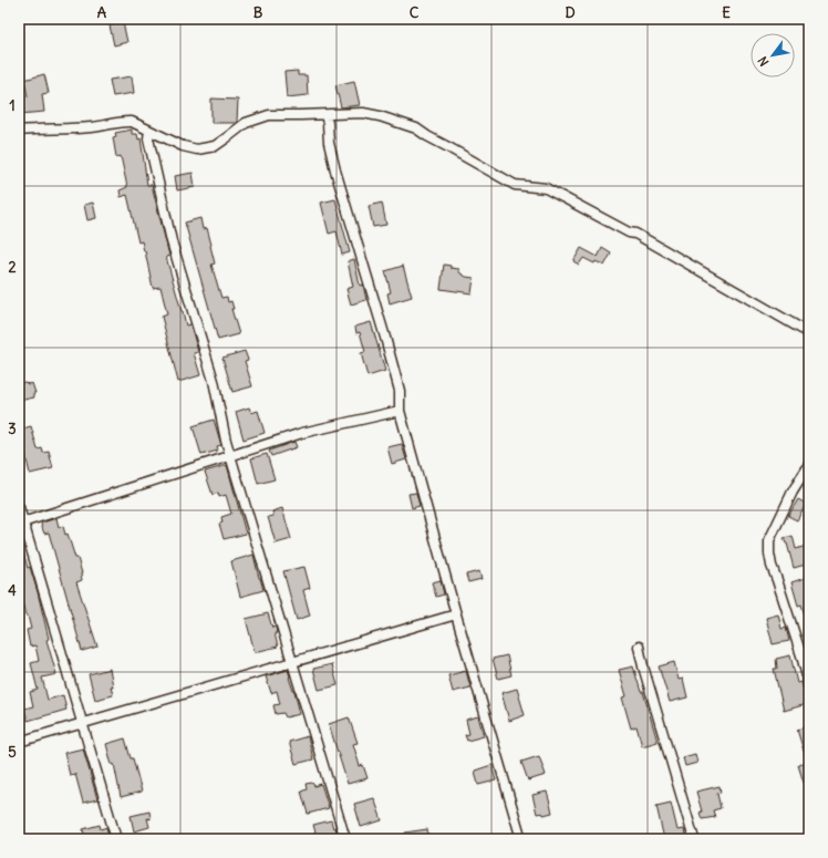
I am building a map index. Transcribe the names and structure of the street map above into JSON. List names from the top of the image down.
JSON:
{
  "north": "bottom left",
  "grid": {
    "columns": [
      "A",
      "B",
      "C",
      "D",
      "E"
    ],
    "rows": [
      "1",
      "2",
      "3",
      "4",
      "5"
    ]
  }
}
